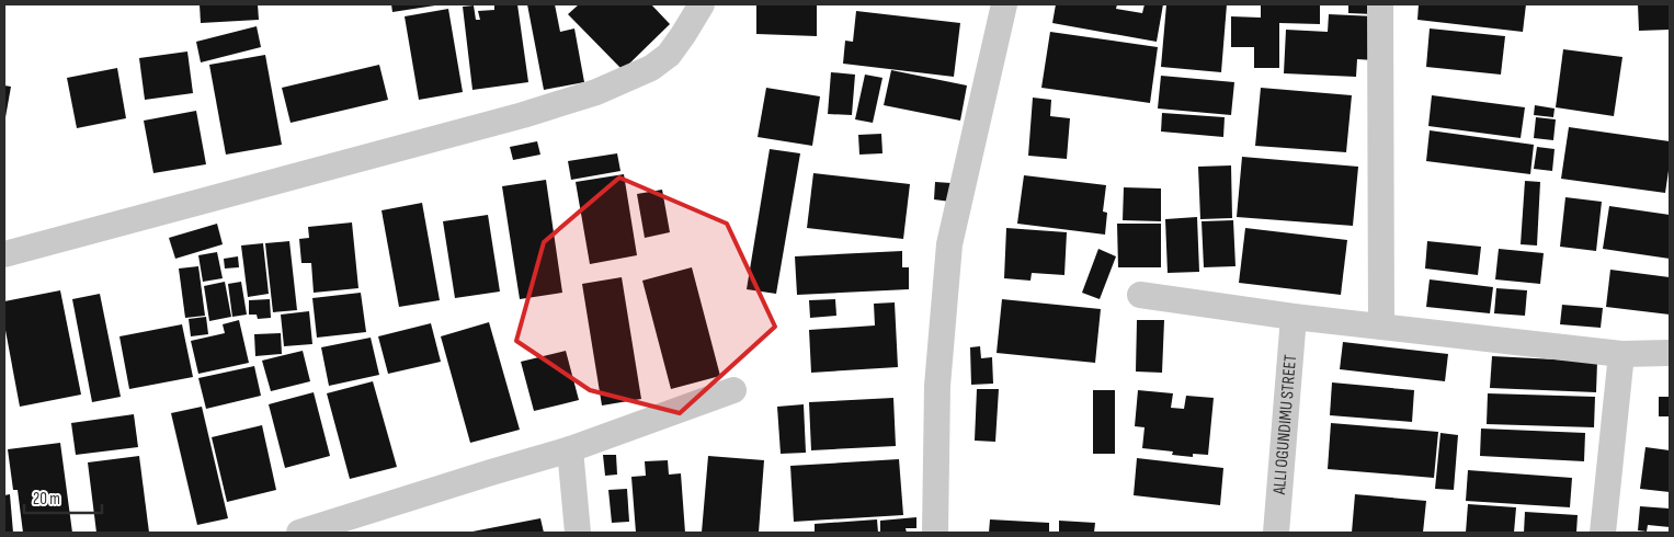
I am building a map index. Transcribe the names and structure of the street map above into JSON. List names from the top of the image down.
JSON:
{
  "streets": {
    "street": ["ALLI OGUNDIMU STREET"]
  },
  "scale_bar": "20 m"
}
